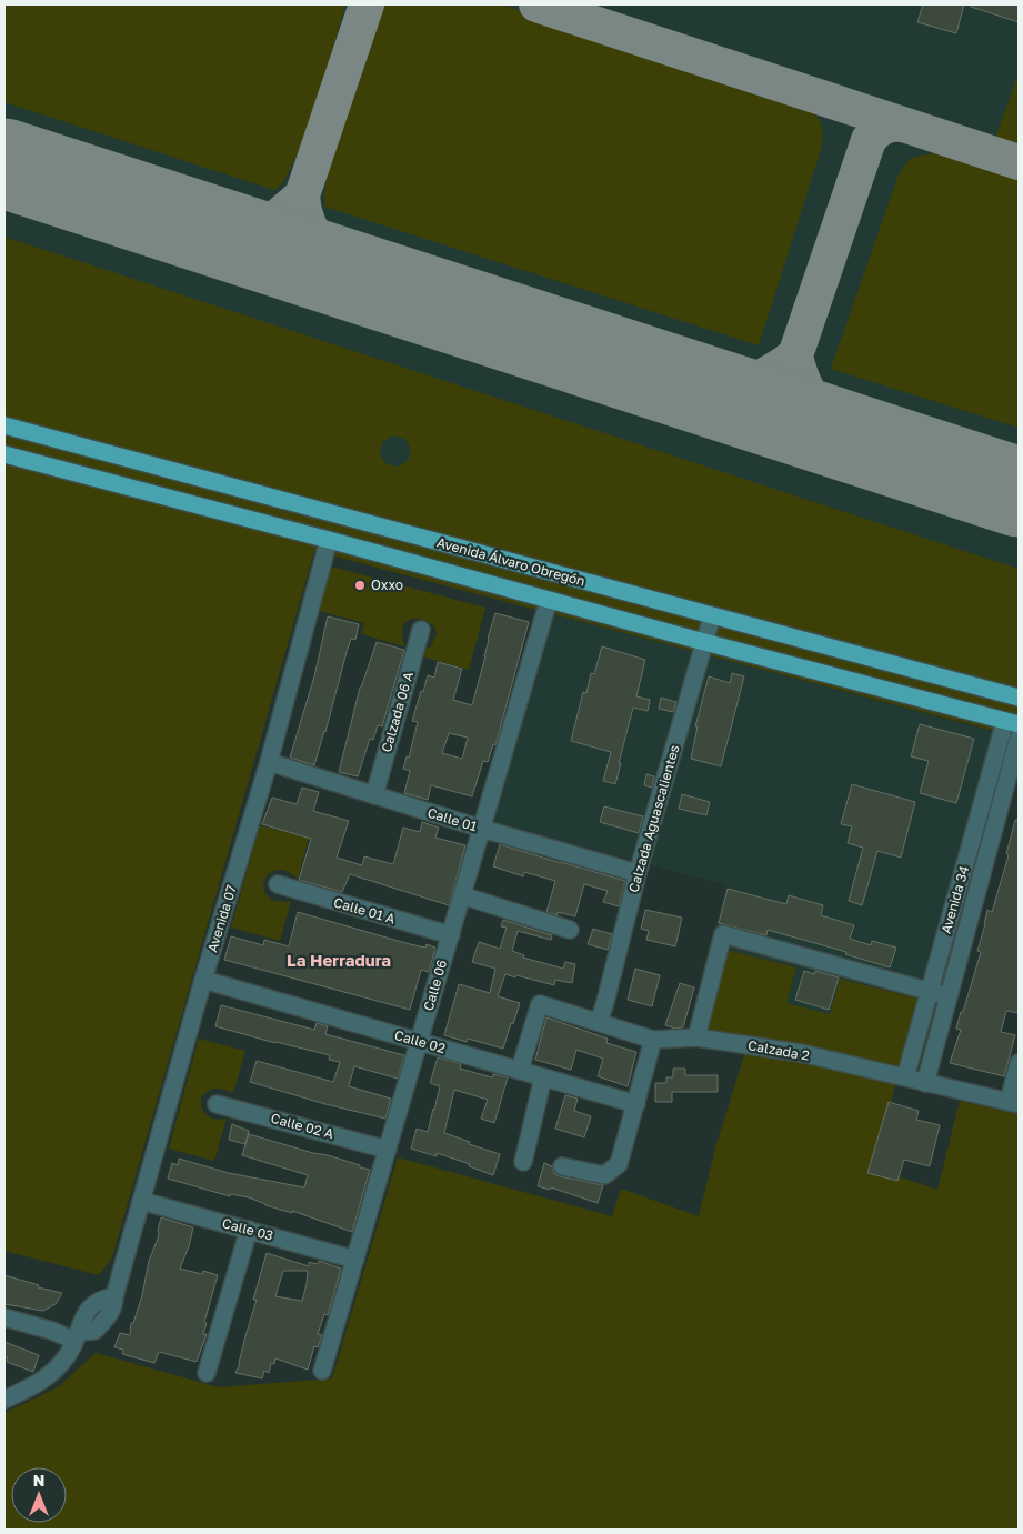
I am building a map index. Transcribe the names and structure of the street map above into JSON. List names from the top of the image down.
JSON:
{
  "streets": {
    "main road": ["Avenida Álvaro Obregón"],
    "street": [
      "Calzada 06 A",
      "Calzada Aguascalientes",
      "Calle 01",
      "Avenida 34",
      "Calle 01 A",
      "Avenida 07",
      "Calle 06",
      "Calle 02",
      "Calzada 2",
      "Calle 02 A",
      "Calle 03"
    ]
  },
  "crossings": [
    ["Avenida Álvaro Obregón", "Calzada Aguascalientes"],
    ["Avenida Álvaro Obregón", "Avenida 34"],
    ["Avenida Álvaro Obregón", "Avenida 07"],
    ["Avenida Álvaro Obregón", "Calle 06"],
    ["Calzada 06 A", "Calle 01"],
    ["Calzada Aguascalientes", "Calle 01"],
    ["Calzada Aguascalientes", "Calzada 2"],
    ["Calle 01", "Avenida 07"],
    ["Calle 01", "Calle 06"],
    ["Avenida 34", "Calzada 2"],
    ["Calle 01 A", "Calle 06"],
    ["Avenida 07", "Calle 02"],
    ["Avenida 07", "Calle 03"],
    ["Calle 06", "Calle 02"],
    ["Calle 06", "Calle 02 A"],
    ["Calle 06", "Calle 03"],
    ["Calle 02", "Calzada 2"]
  ],
  "districts": ["La Herradura"],
  "places": ["Oxxo"],
  "north": "top"
}
